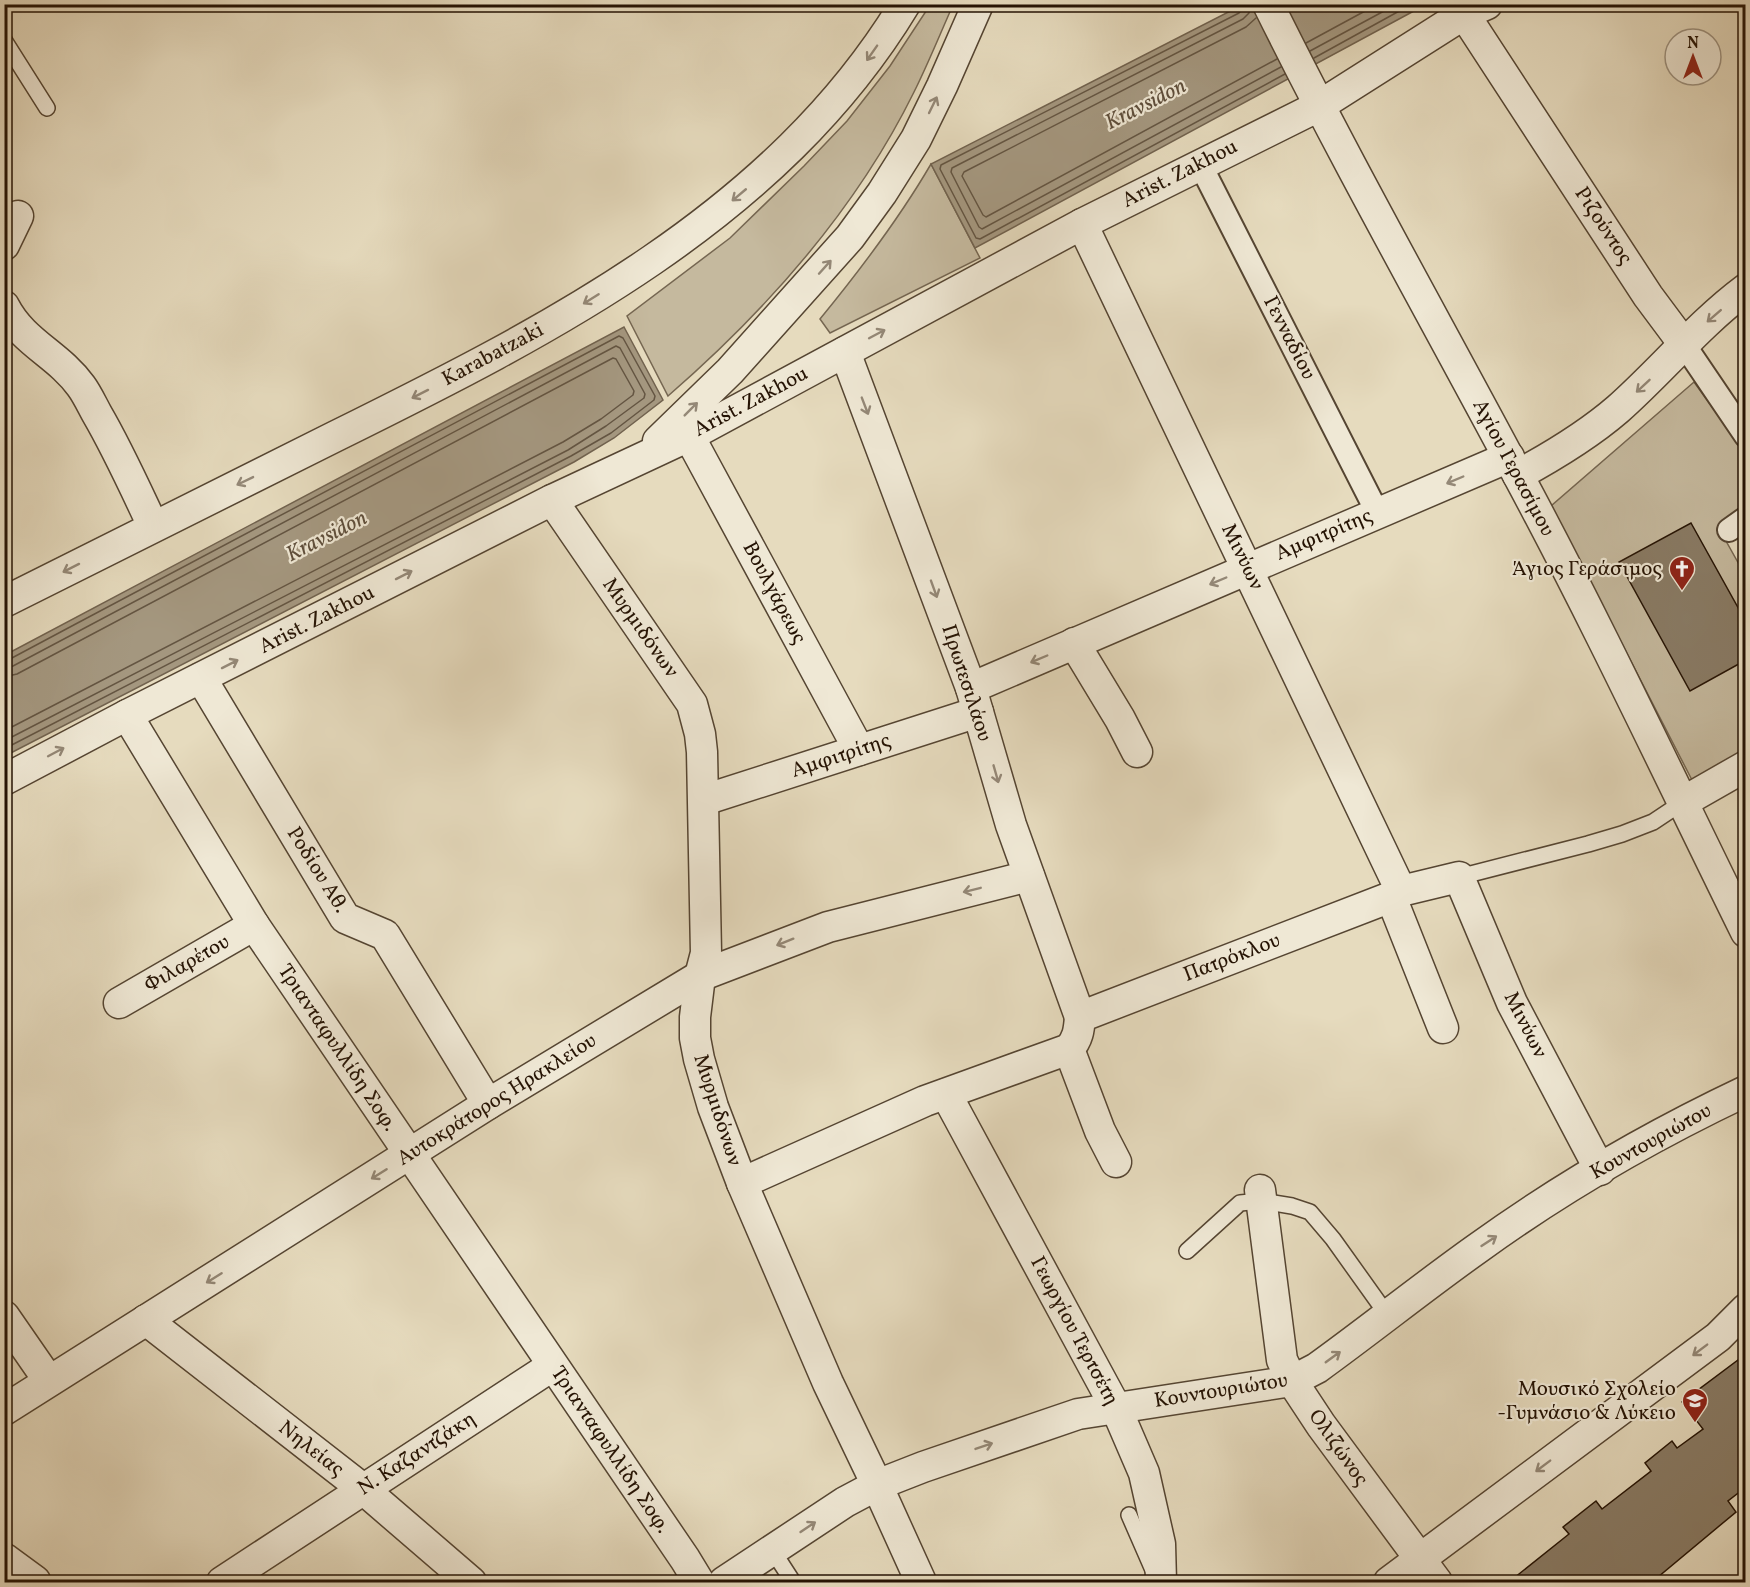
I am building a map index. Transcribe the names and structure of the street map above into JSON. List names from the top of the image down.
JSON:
{
  "streets": {
    "street": [
      "Arist. Zakhou",
      "Ριζούντος",
      "Γενναδίου",
      "Karabatzaki",
      "Αγίου Γερασίμου",
      "Αμφιτρίτης",
      "Μινύων",
      "Βουλγάρεως",
      "Μυρμιδόνων",
      "Πρωτεσιλάου",
      "Ροδίου Αθ.",
      "Πατρόκλου",
      "Φιλαρέτου",
      "Τριανταφυλλίδη Σοφ.",
      "Αυτοκράτορος Ηρακλείου",
      "Κουντουριώτου",
      "Γεωργίου Τερτσέτη",
      "Ολιζώνος",
      "Νηλείας",
      "Ν. Καζαντζάκη"
    ]
  },
  "crossings": [
    ["Arist. Zakhou", "Ριζούντος"],
    ["Arist. Zakhou", "Γενναδίου"],
    ["Arist. Zakhou", "Αγίου Γερασίμου"],
    ["Arist. Zakhou", "Μινύων"],
    ["Arist. Zakhou", "Βουλγάρεως"],
    ["Arist. Zakhou", "Μυρμιδόνων"],
    ["Arist. Zakhou", "Πρωτεσιλάου"],
    ["Arist. Zakhou", "Ροδίου Αθ."],
    ["Arist. Zakhou", "Τριανταφυλλίδη Σοφ."],
    ["Ριζούντος", "Αμφιτρίτης"],
    ["Γενναδίου", "Αμφιτρίτης"],
    ["Αγίου Γερασίμου", "Αμφιτρίτης"],
    ["Αγίου Γερασίμου", "Πατρόκλου"],
    ["Αμφιτρίτης", "Μινύων"],
    ["Αμφιτρίτης", "Βουλγάρεως"],
    ["Αμφιτρίτης", "Μυρμιδόνων"],
    ["Αμφιτρίτης", "Πρωτεσιλάου"],
    ["Μινύων", "Πατρόκλου"],
    ["Μινύων", "Κουντουριώτου"],
    ["Μυρμιδόνων", "Αυτοκράτορος Ηρακλείου"],
    ["Μυρμιδόνων", "Κουντουριώτου"],
    ["Πρωτεσιλάου", "Πατρόκλου"],
    ["Πρωτεσιλάου", "Αυτοκράτορος Ηρακλείου"],
    ["Ροδίου Αθ.", "Αυτοκράτορος Ηρακλείου"],
    ["Φιλαρέτου", "Τριανταφυλλίδη Σοφ."],
    ["Τριανταφυλλίδη Σοφ.", "Αυτοκράτορος Ηρακλείου"],
    ["Τριανταφυλλίδη Σοφ.", "Ν. Καζαντζάκη"],
    ["Αυτοκράτορος Ηρακλείου", "Νηλείας"],
    ["Κουντουριώτου", "Γεωργίου Τερτσέτη"],
    ["Κουντουριώτου", "Ολιζώνος"],
    ["Νηλείας", "Ν. Καζαντζάκη"]
  ],
  "one_way": ["Arist. Zakhou", "Αμφιτρίτης", "Πρωτεσιλάου"],
  "water": ["Kravsidon"],
  "places": {
    "church": ["Άγιος Γεράσιμος"],
    "school or university": ["Μουσικό Σχολείο -Γυμνάσιο & Λύκειο"]
  },
  "north": "top"
}
